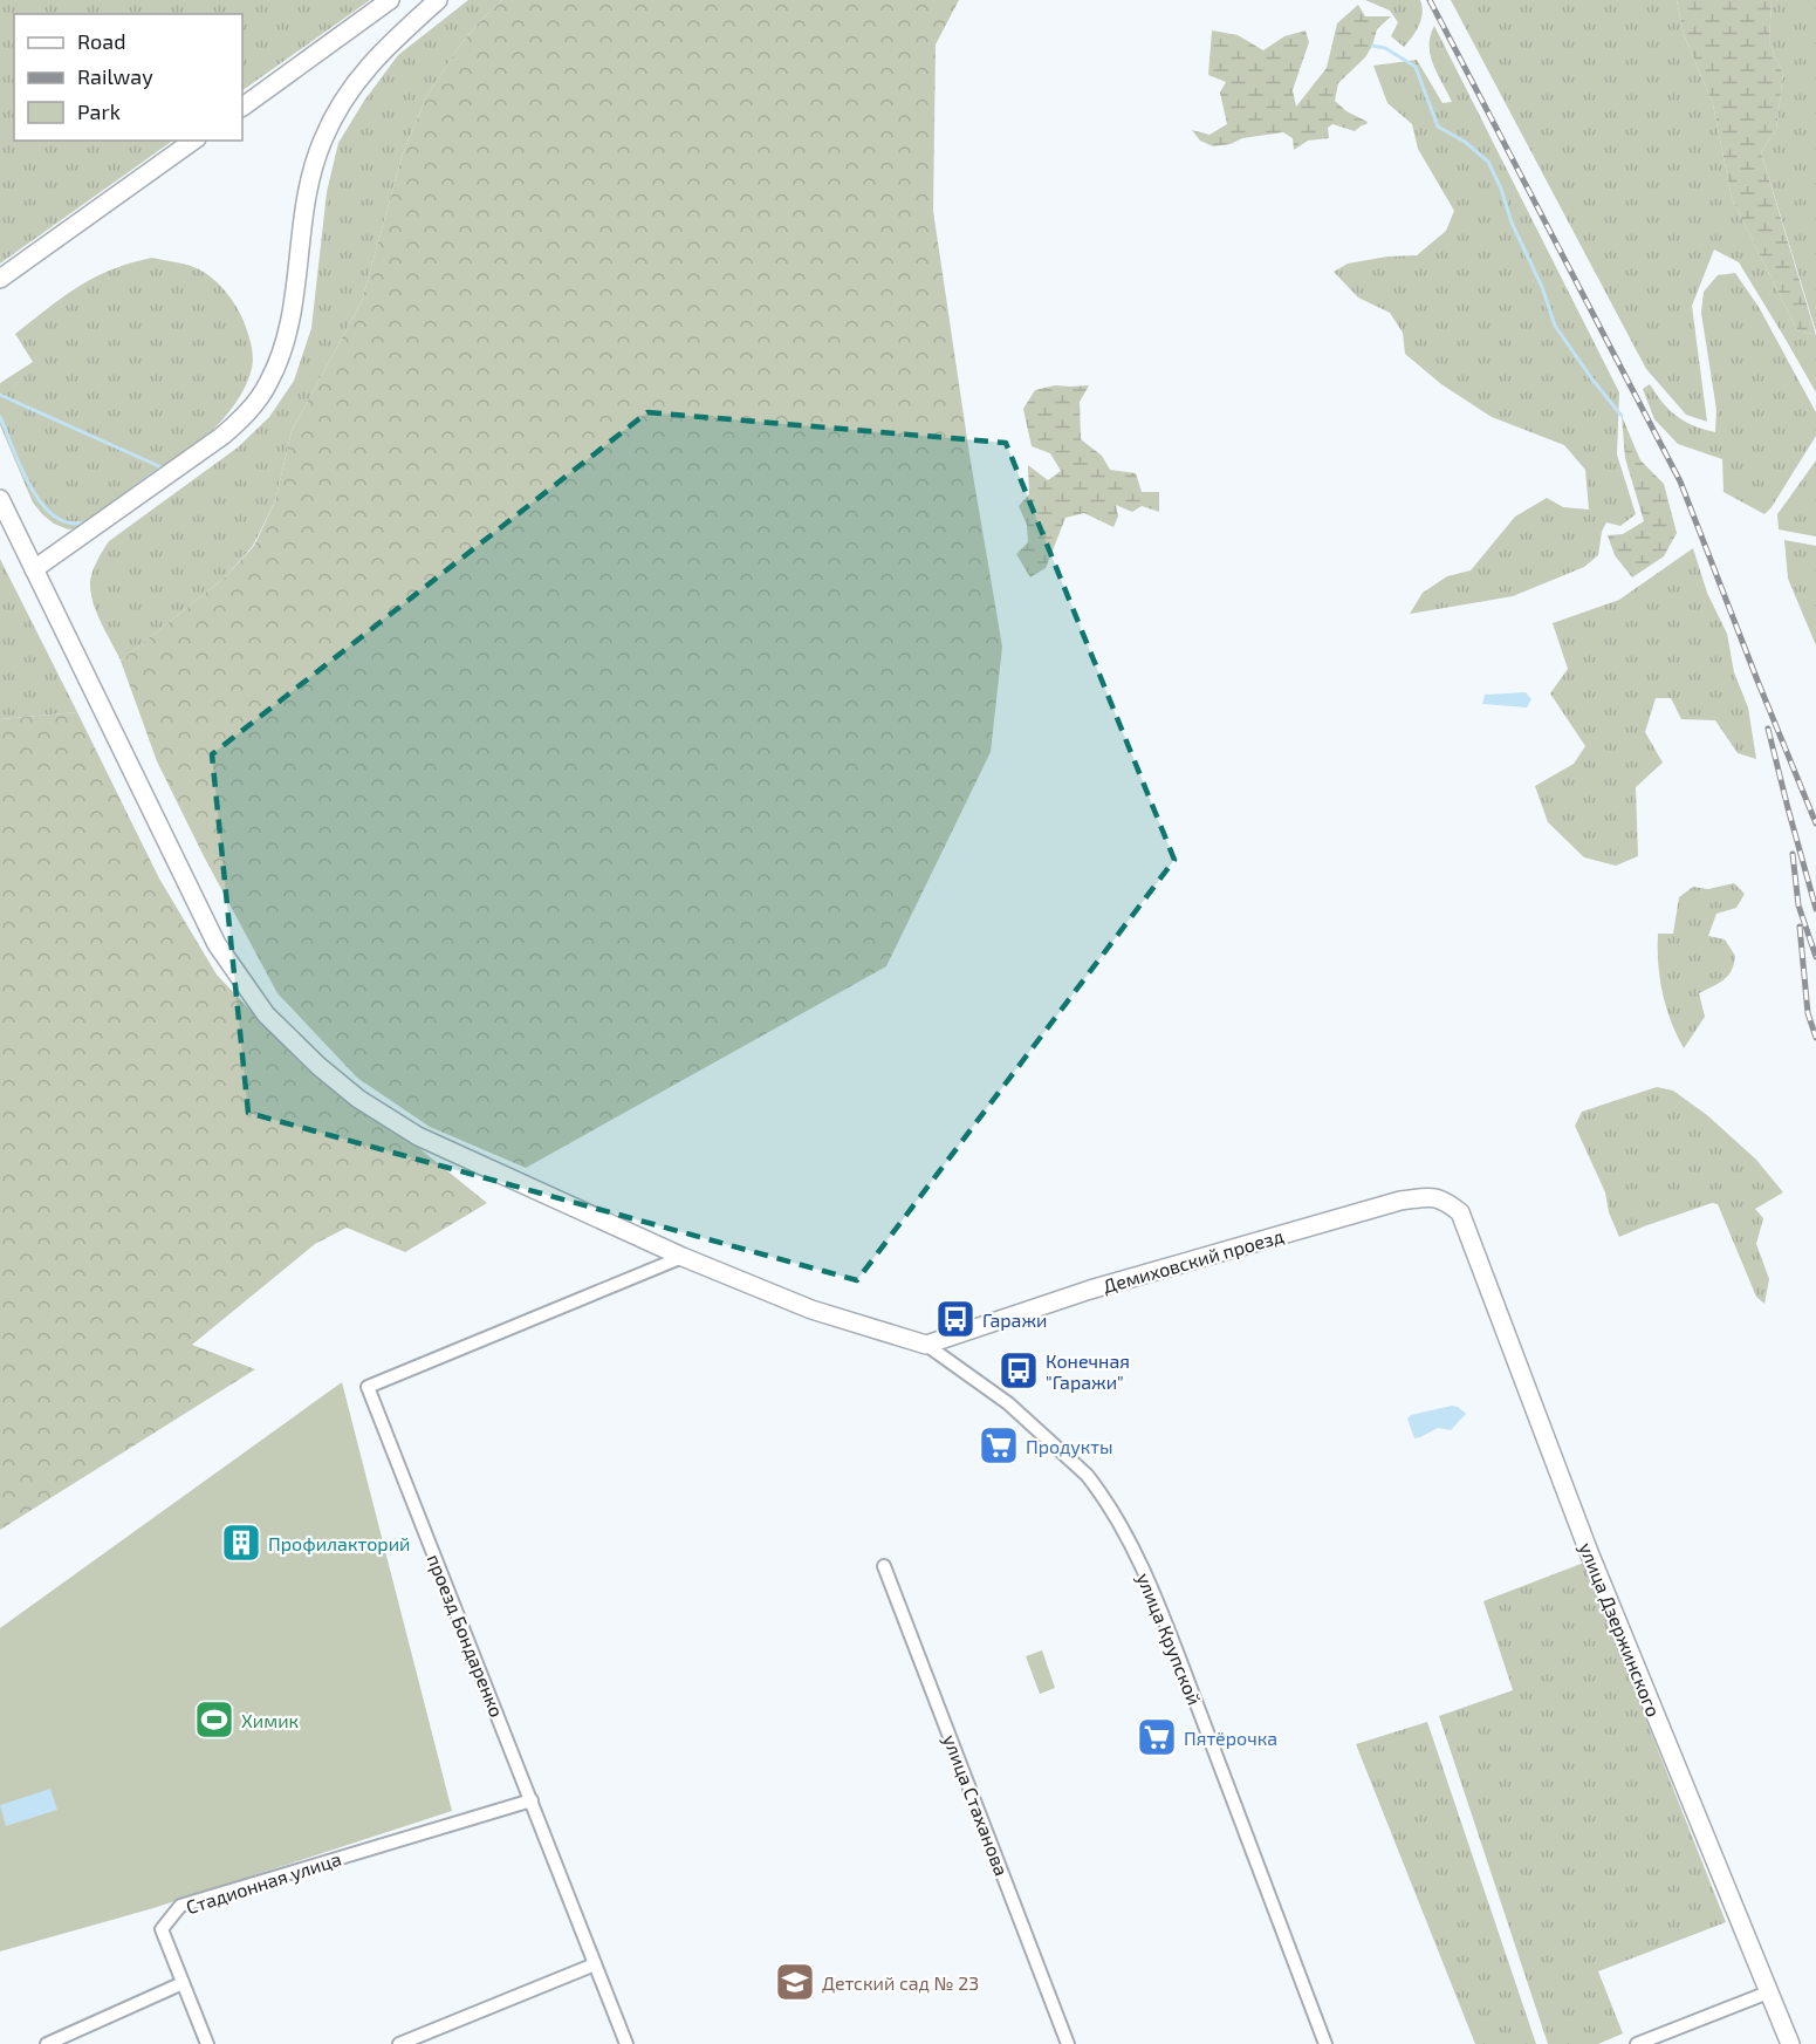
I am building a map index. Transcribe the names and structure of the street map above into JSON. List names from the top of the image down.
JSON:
{
  "streets": {
    "main road": ["Демиховский проезд", "улица Дзержинского"],
    "street": [
      "проезд Бондаренко",
      "улица Крупской",
      "улица Стаханова",
      "Стадионная улица"
    ]
  },
  "crossings": [
    ["Демиховский проезд", "улица Дзержинского"],
    ["Демиховский проезд", "улица Крупской"],
    ["проезд Бондаренко", "Стадионная улица"]
  ],
  "places": {
    "bus stop": ["Гаражи", "Конечная \"Гаражи\""],
    "supermarket": ["Продукты", "Пятёрочка"],
    "building": ["Профилакторий"],
    "sports": ["Химик"],
    "school or university": ["Детский сад № 23"]
  },
  "legend": ["Road", "Railway", "Park"]
}
